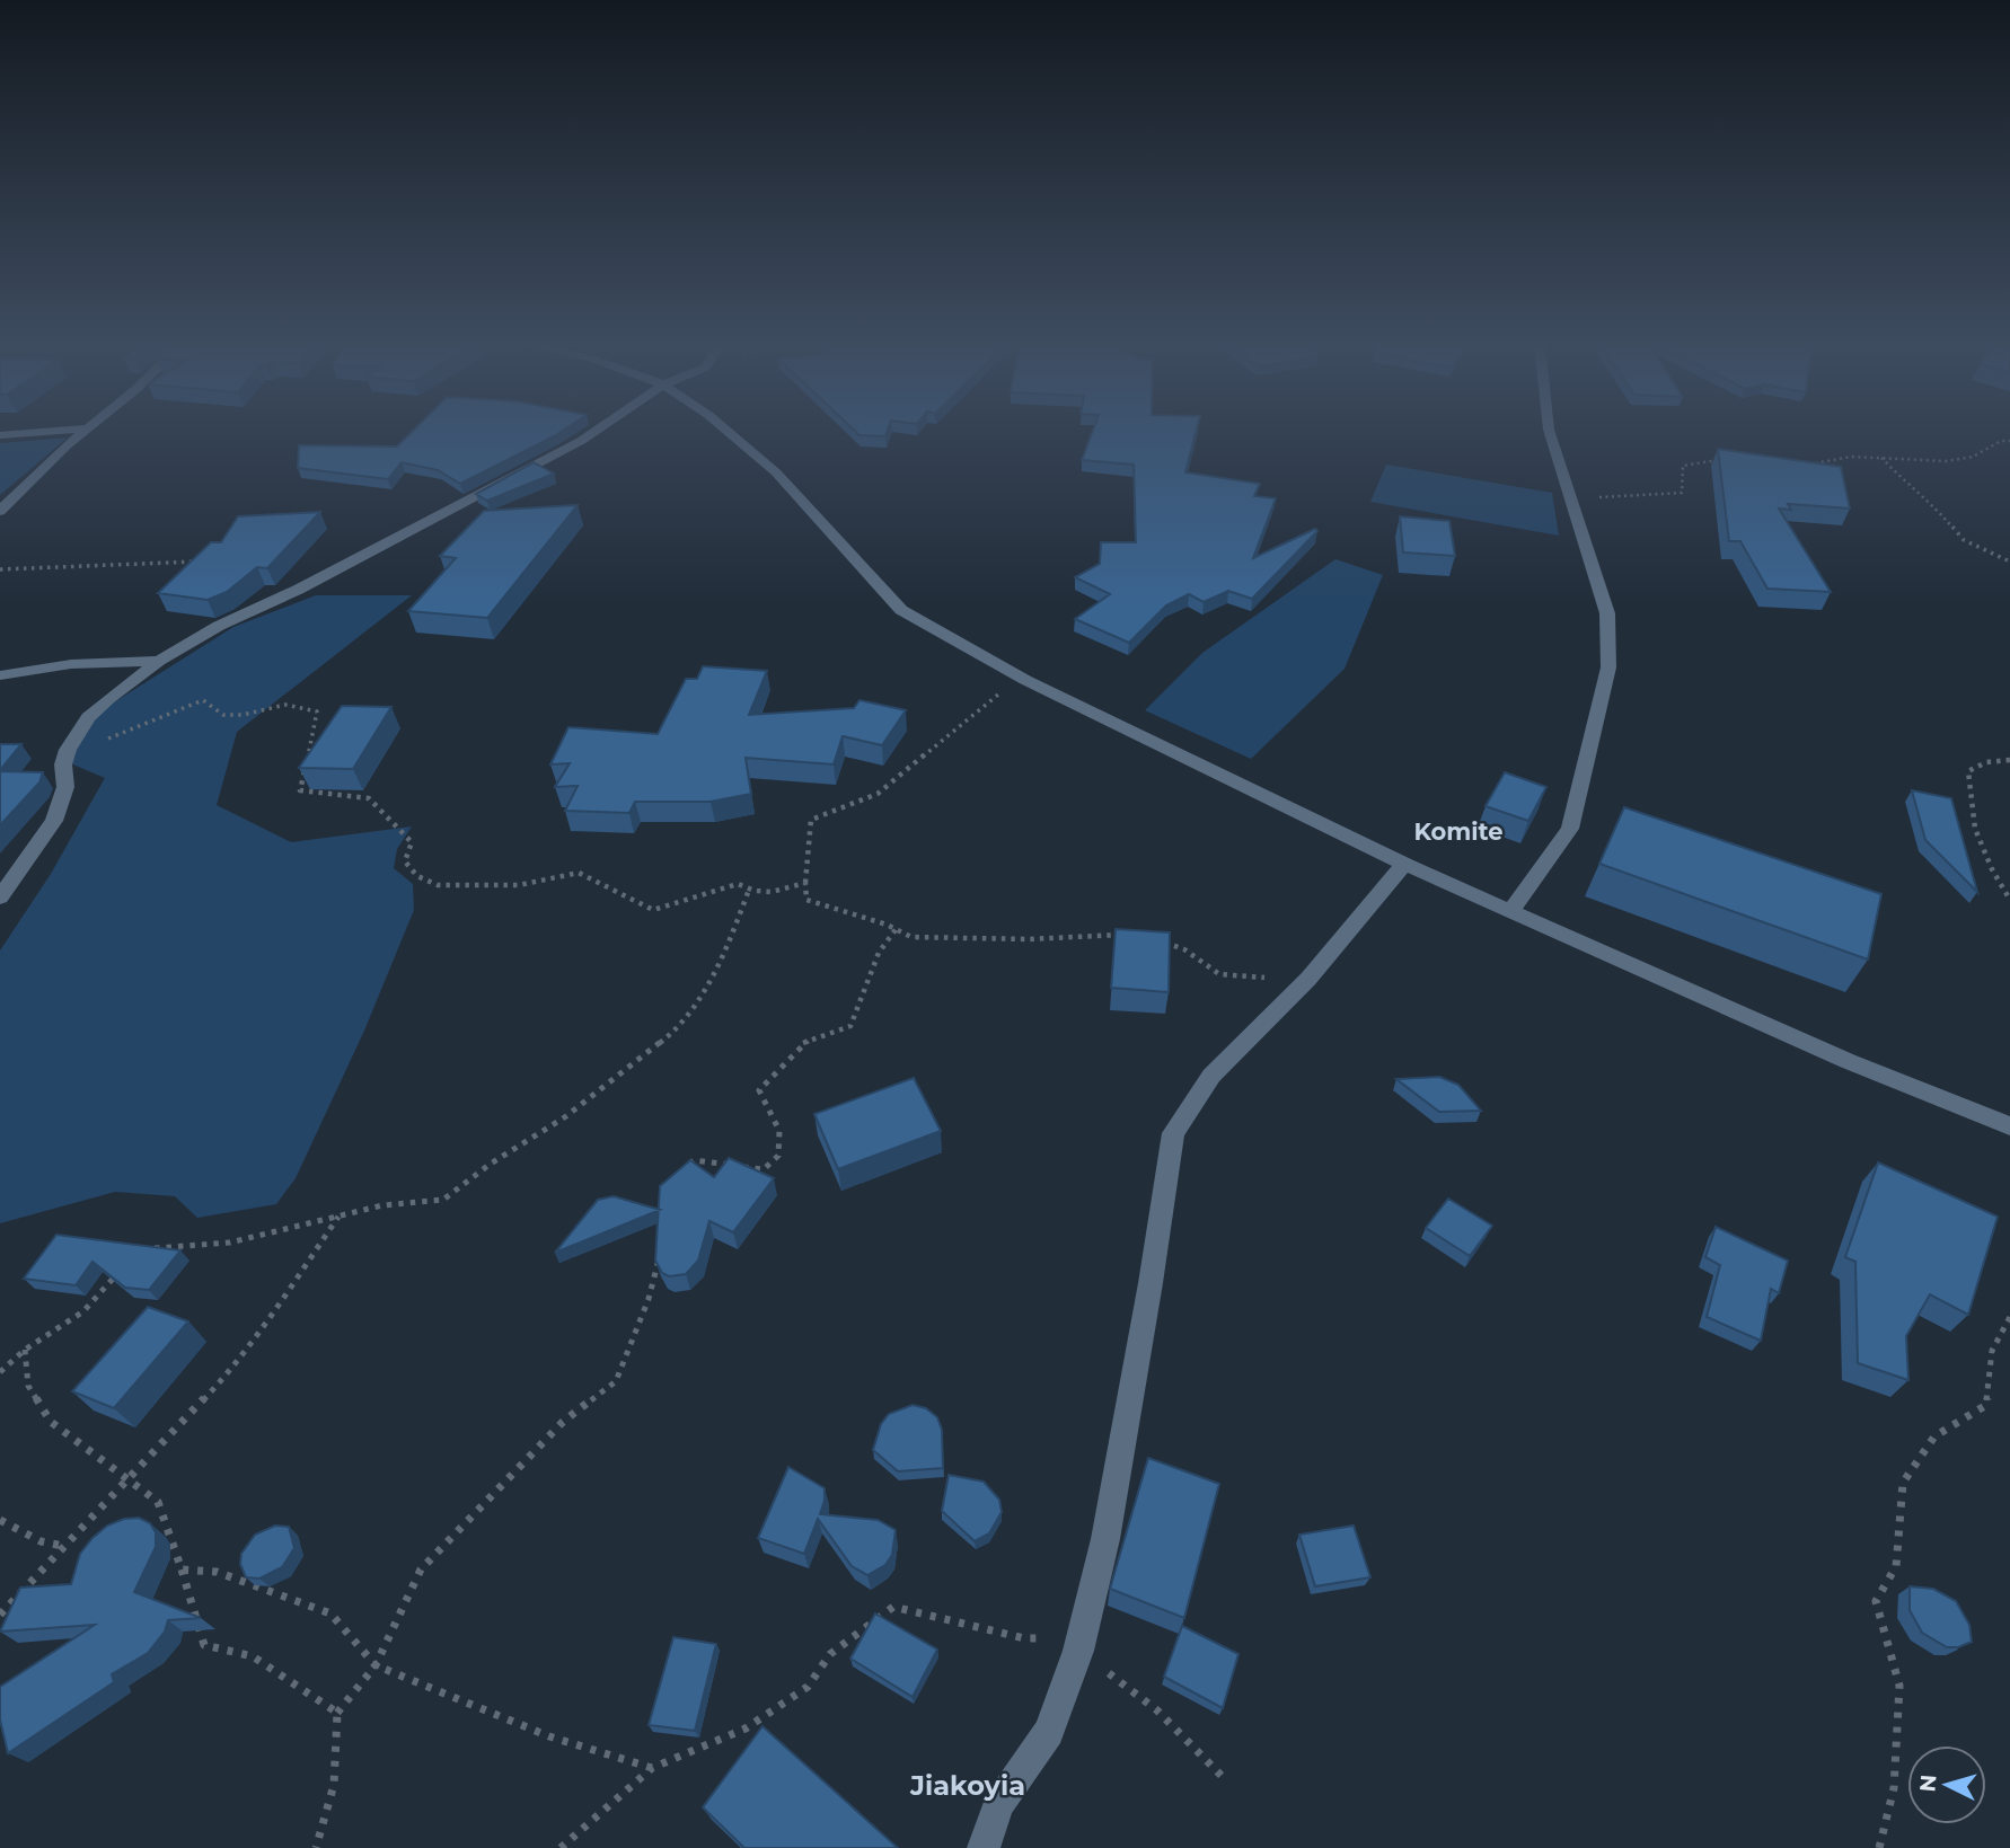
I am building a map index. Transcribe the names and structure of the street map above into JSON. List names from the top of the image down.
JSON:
{
  "districts": ["Komite", "Jiakoyia"],
  "north": "left"
}
